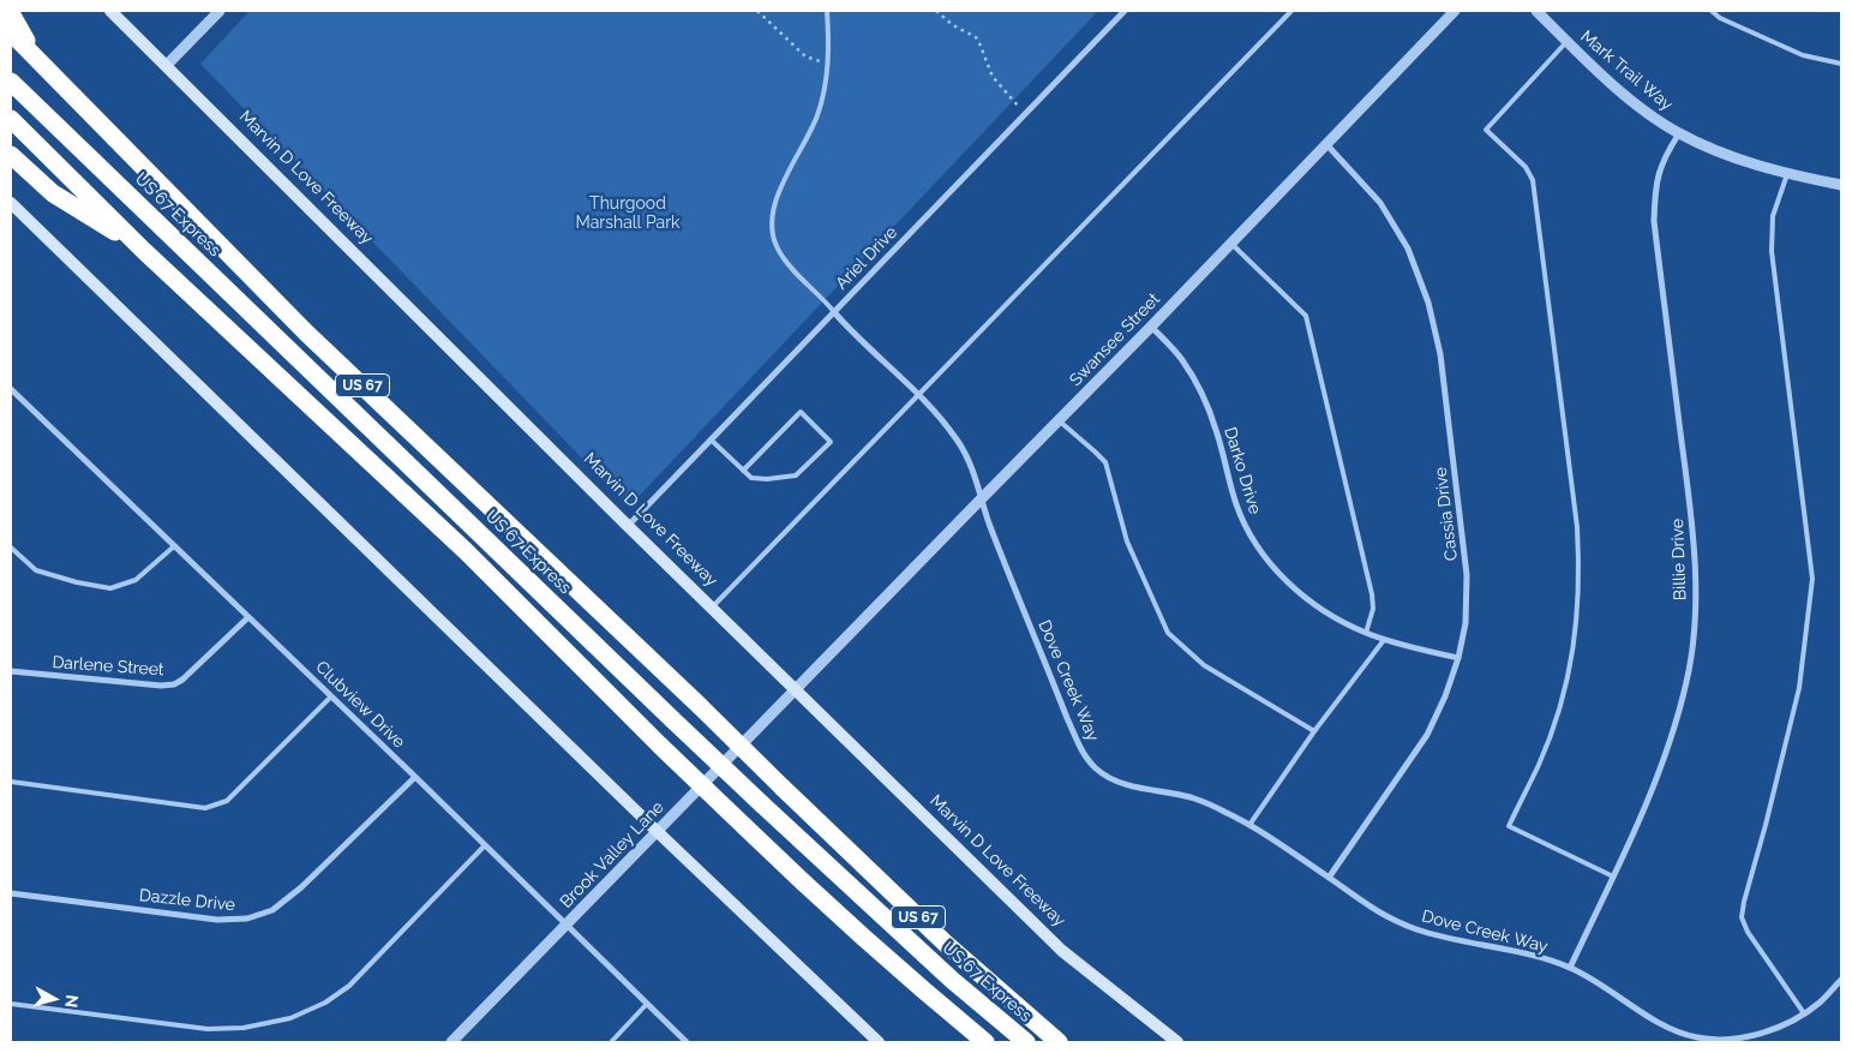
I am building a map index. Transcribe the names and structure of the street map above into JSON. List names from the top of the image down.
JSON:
{
  "streets": {
    "highway": ["US 67 Express", "US 67"],
    "main road": ["Marvin D Love Freeway"],
    "street": [
      "Mark Trail Way",
      "Ariel Drive",
      "Swansee Street",
      "Darko Drive",
      "Cassia Drive",
      "Billie Drive",
      "Darlene Street",
      "Dove Creek Way",
      "Clubview Drive",
      "Brook Valley Lane",
      "Dazzle Drive"
    ]
  },
  "crossings": [
    ["Mark Trail Way", "Billie Drive"],
    ["Marvin D Love Freeway", "Ariel Drive"],
    ["Marvin D Love Freeway", "Swansee Street"],
    ["Marvin D Love Freeway", "Brook Valley Lane"],
    ["Ariel Drive", "Dove Creek Way"],
    ["Swansee Street", "Darko Drive"],
    ["Swansee Street", "Cassia Drive"],
    ["Swansee Street", "Dove Creek Way"],
    ["Swansee Street", "Brook Valley Lane"],
    ["Darko Drive", "Cassia Drive"],
    ["Cassia Drive", "Dove Creek Way"],
    ["Billie Drive", "Dove Creek Way"],
    ["Darlene Street", "Clubview Drive"],
    ["Clubview Drive", "Brook Valley Lane"],
    ["Clubview Drive", "Dazzle Drive"]
  ],
  "parks": ["Thurgood Marshall Park"],
  "north": "right"
}
